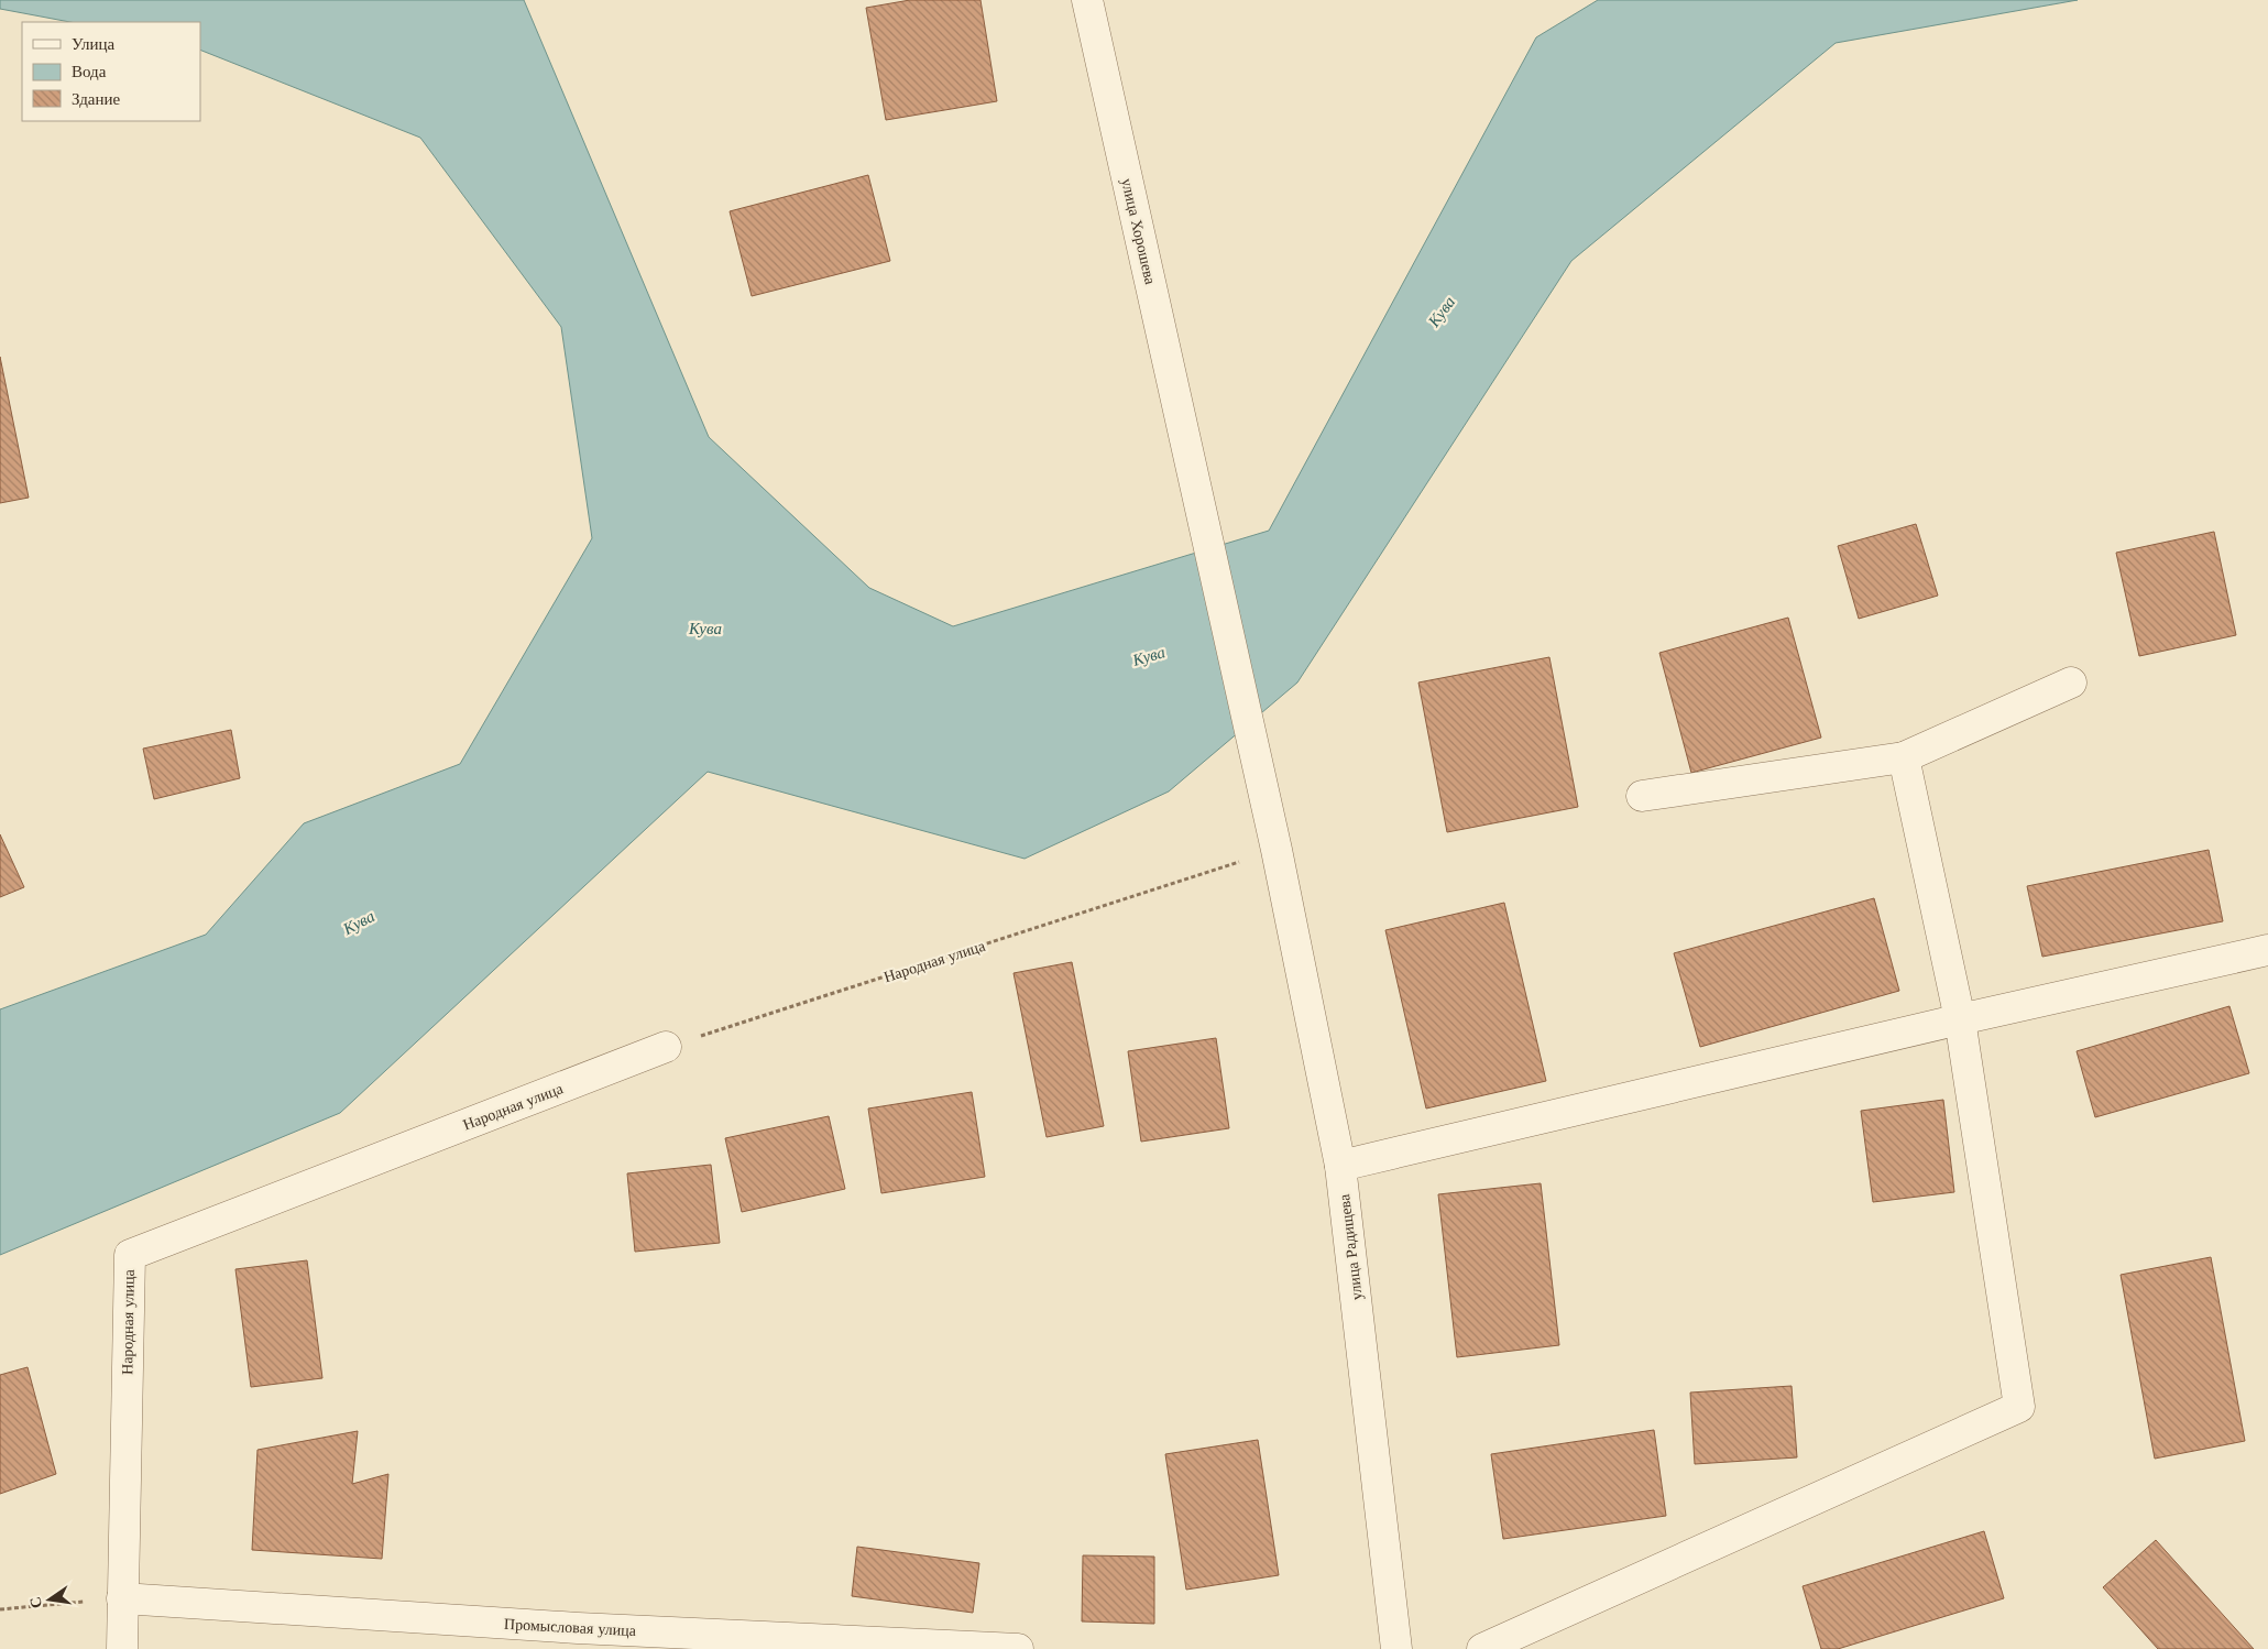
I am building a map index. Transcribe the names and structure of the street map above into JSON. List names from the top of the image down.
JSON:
{
  "streets": {
    "street": [
      "улица Хорошева",
      "Народная улица",
      "улица Радищева",
      "Промысловая улица"
    ]
  },
  "crossings": [
    ["улица Хорошева", "Народная улица"],
    ["улица Хорошева", "улица Радищева"],
    ["Народная улица", "улица Радищева"],
    ["Народная улица", "Промысловая улица"]
  ],
  "water": ["Кува"],
  "legend": ["Улица", "Вода", "Здание"],
  "north": "left"
}
